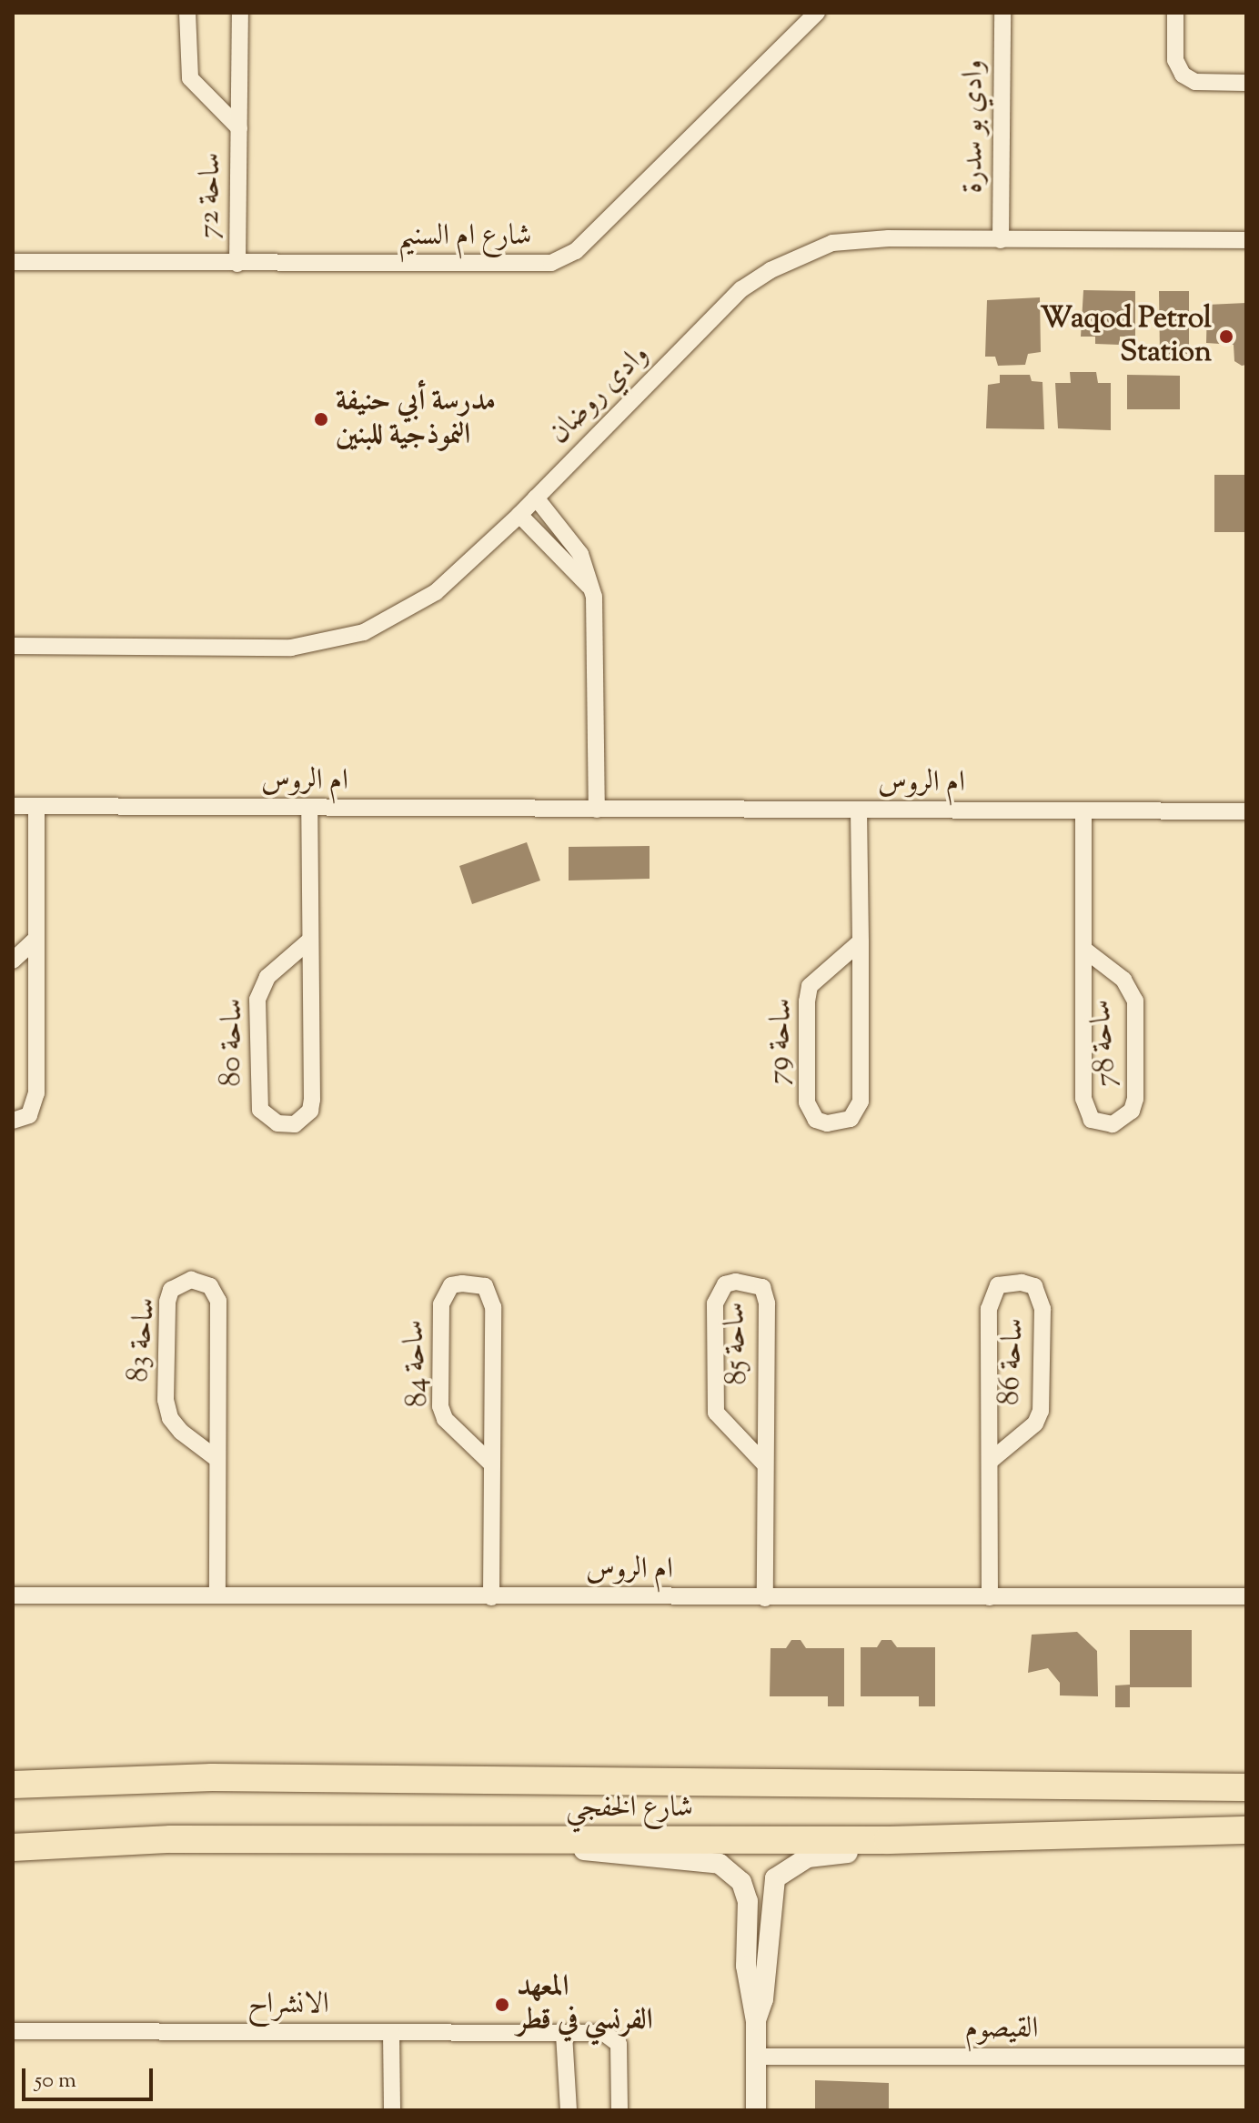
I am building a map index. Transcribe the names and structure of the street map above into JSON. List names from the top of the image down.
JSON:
{
  "streets": {
    "highway": ["شارع الخفجي"],
    "street": [
      "وادي بو سدرة",
      "ساحة 72",
      "شارع ام السنيم",
      "وادي روضان",
      "ام الروس",
      "ساحة 79",
      "ساحة 80",
      "ساحة 78",
      "ساحة 83",
      "ساحة 85",
      "ساحة 86",
      "ساحة 84",
      "الانشراح",
      "القيصوم"
    ]
  },
  "crossings": [
    ["وادي بو سدرة", "وادي روضان"],
    ["ساحة 72", "شارع ام السنيم"],
    ["ام الروس", "ساحة 79"],
    ["ام الروس", "ساحة 80"],
    ["ام الروس", "ساحة 78"],
    ["ام الروس", "ساحة 83"],
    ["ام الروس", "ساحة 85"],
    ["ام الروس", "ساحة 86"],
    ["ام الروس", "ساحة 84"]
  ],
  "places": ["Waqod Petrol Station", "مدرسة أبي حنيفة النموذجية للبنين", "المعهد الفرنسي في قطر"],
  "scale_bar": "50 m"
}
